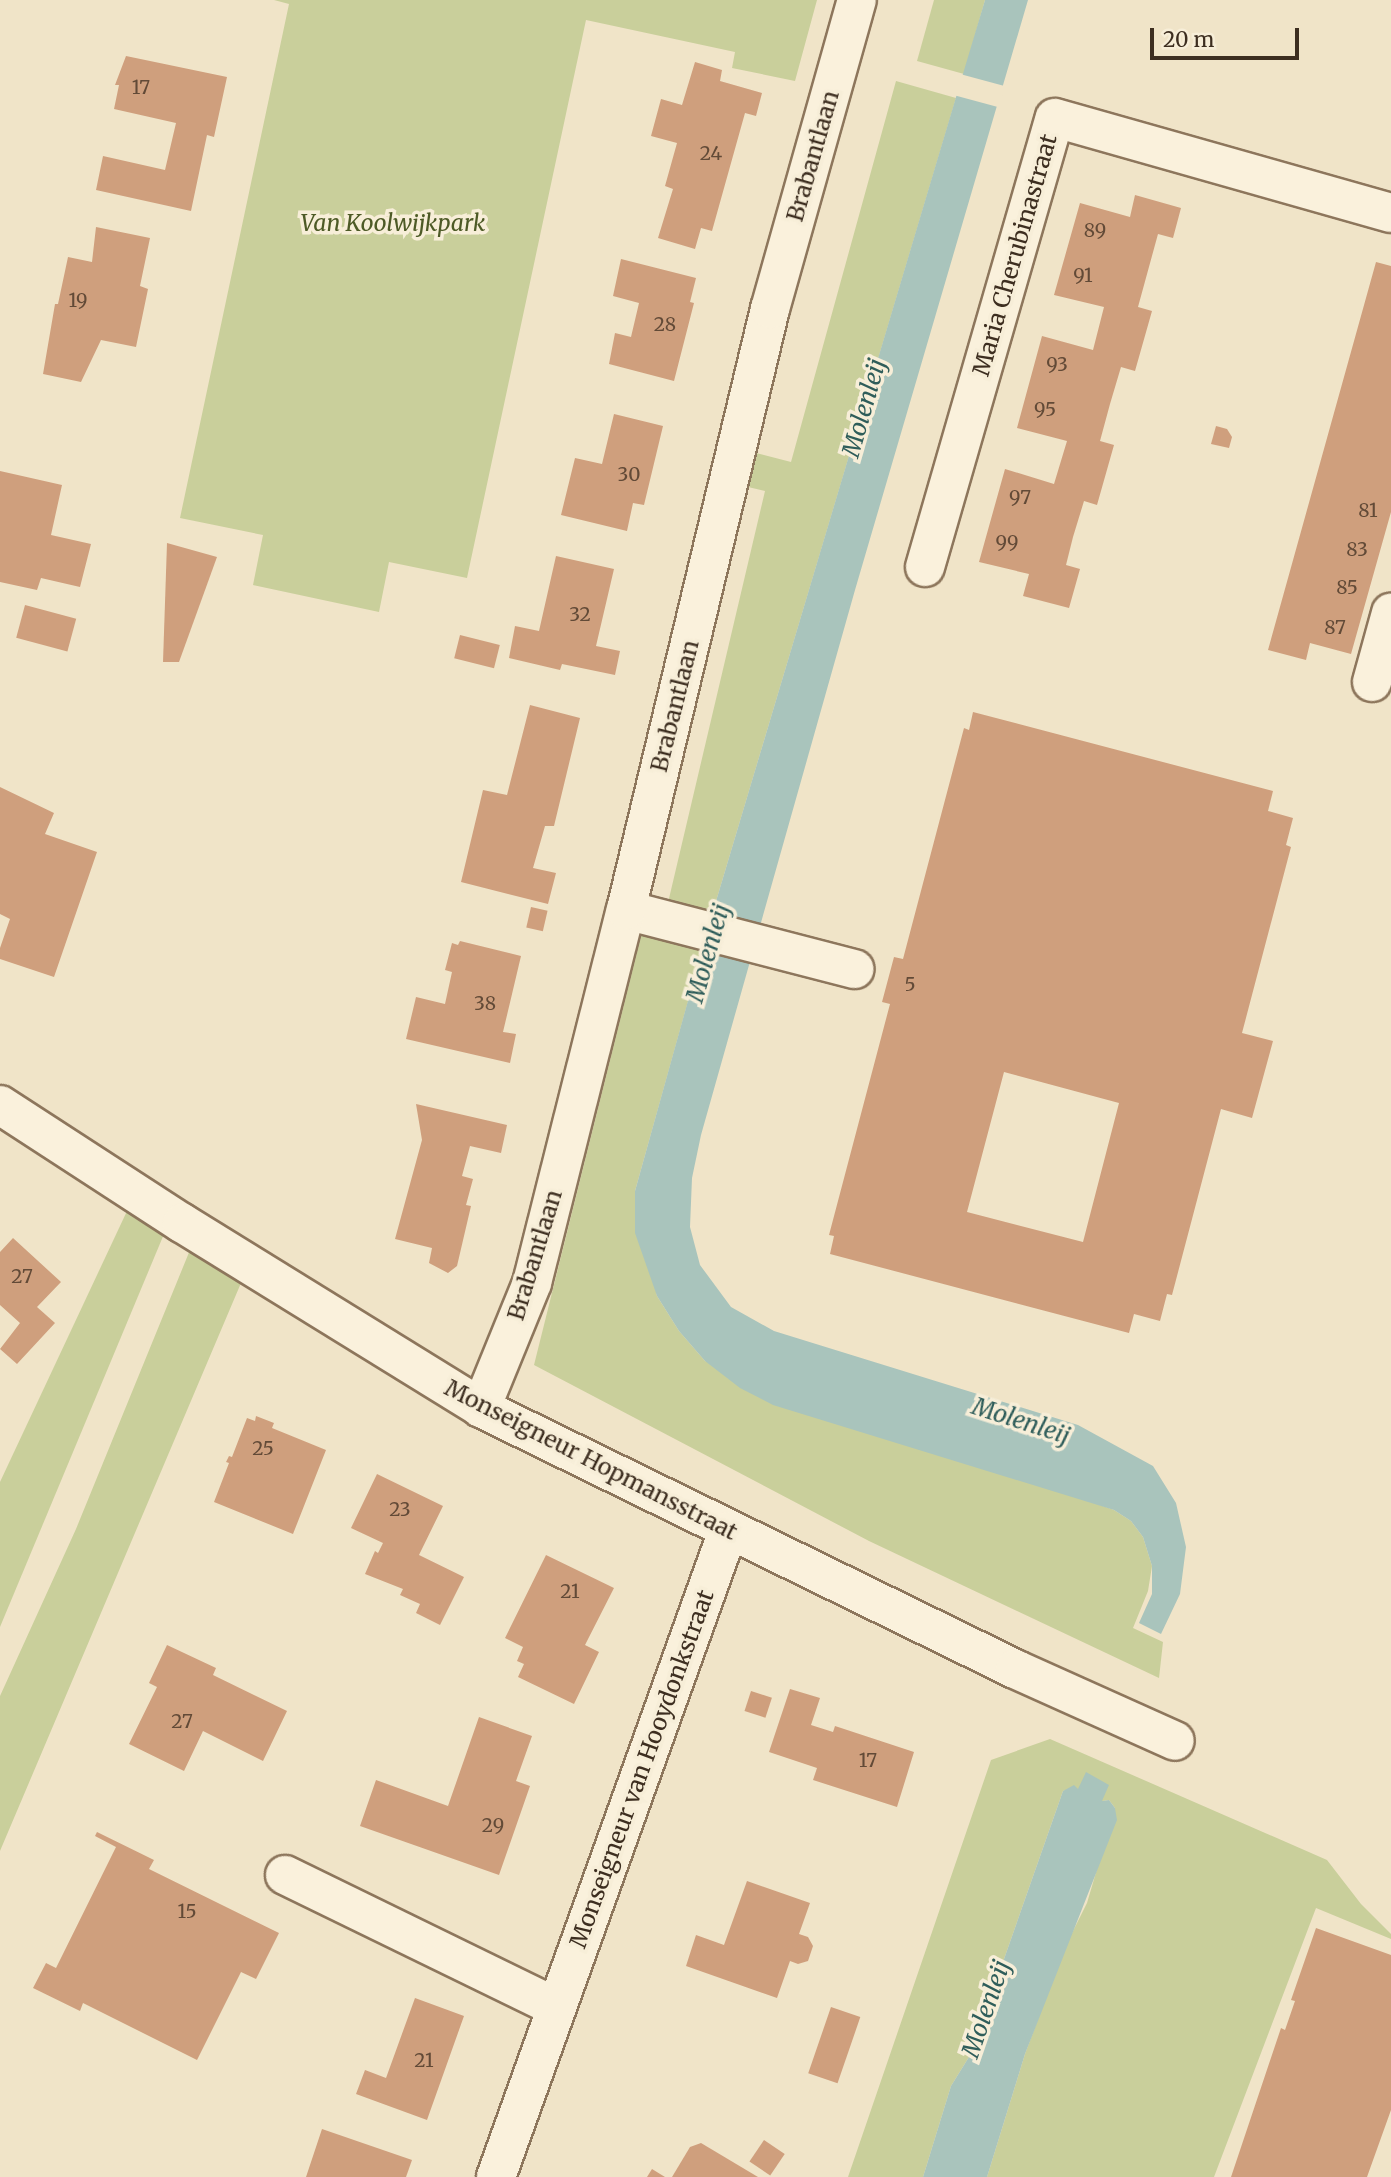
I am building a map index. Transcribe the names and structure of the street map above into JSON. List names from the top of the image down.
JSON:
{
  "streets": {
    "street": [
      "Brabantlaan",
      "Maria Cherubinastraat",
      "Monseigneur Hopmansstraat",
      "Monseigneur van Hooydonkstraat"
    ]
  },
  "crossings": [
    ["Brabantlaan", "Monseigneur Hopmansstraat"],
    ["Monseigneur Hopmansstraat", "Monseigneur van Hooydonkstraat"]
  ],
  "water": ["Molenleij"],
  "parks": ["Van Koolwijkpark"],
  "house_numbers": [
    "17",
    "24",
    "89",
    "91",
    "19",
    "28",
    "93",
    "95",
    "30",
    "97",
    "81",
    "99",
    "83",
    "85",
    "32",
    "87",
    "5",
    "38",
    "27",
    "25",
    "23",
    "21",
    "27",
    "17",
    "29",
    "15",
    "21"
  ],
  "scale_bar": "20 m"
}
